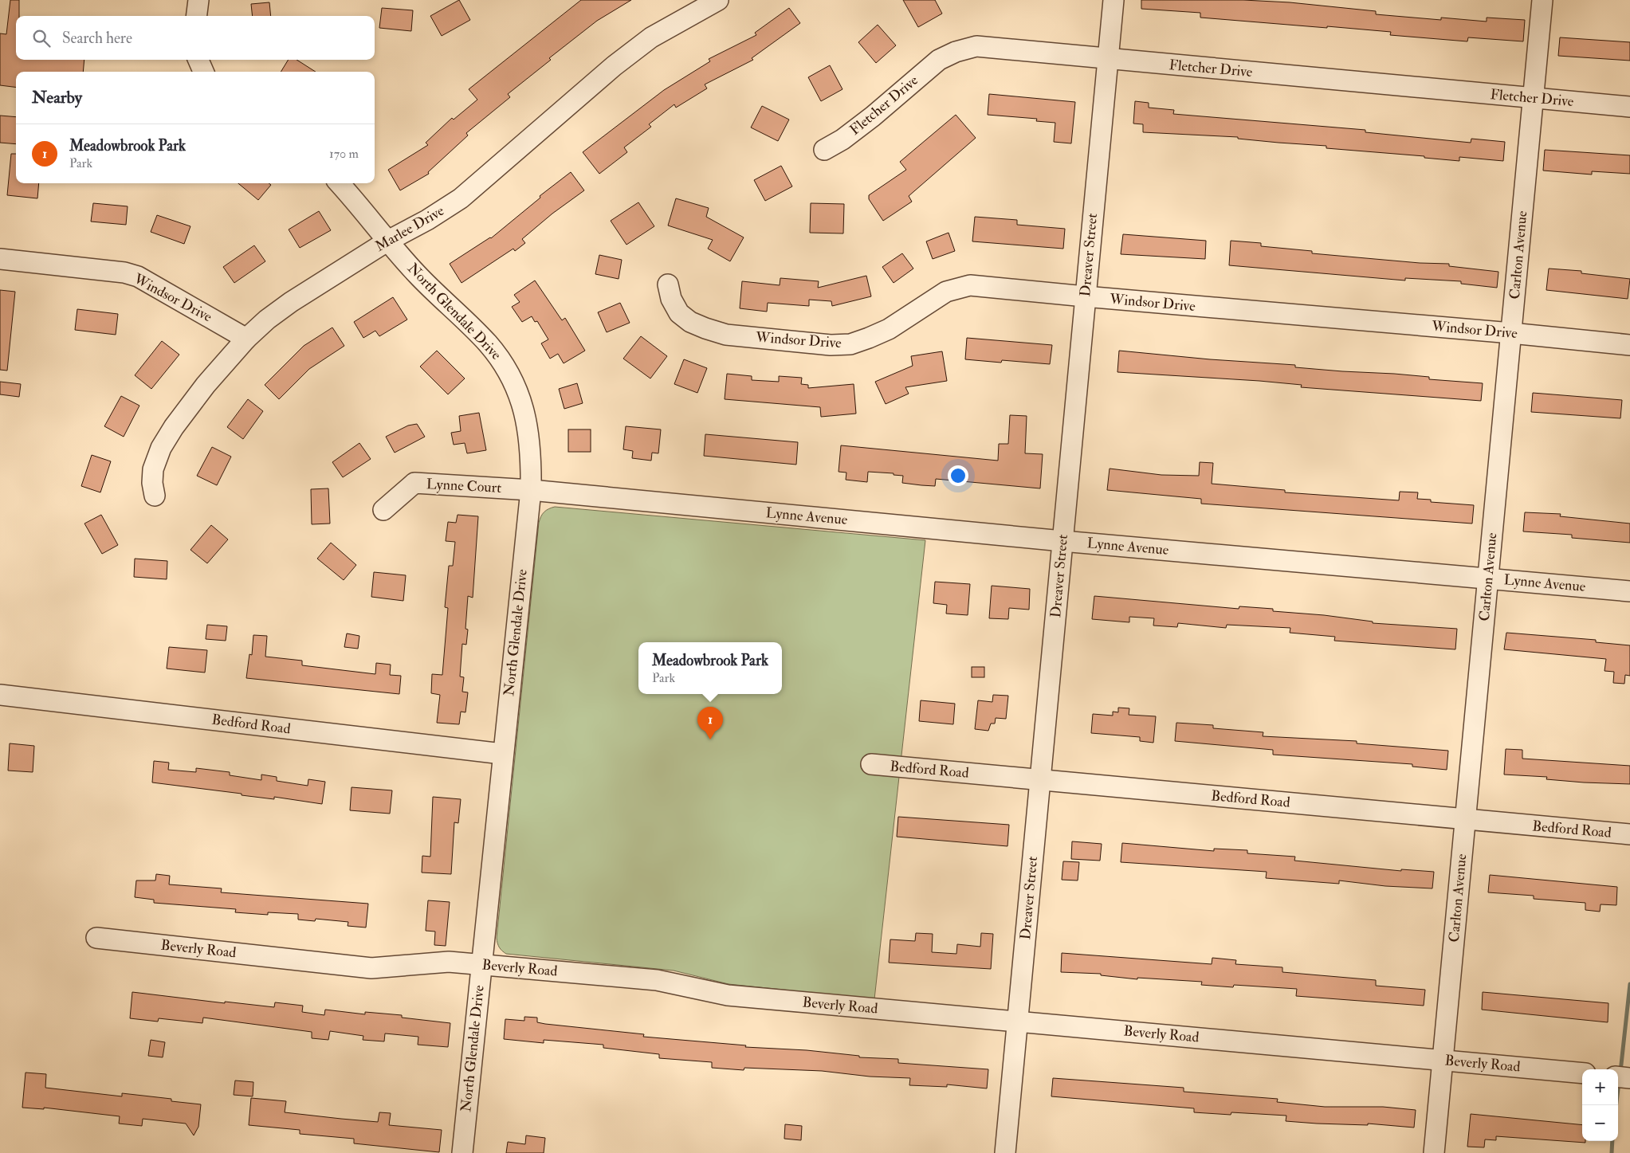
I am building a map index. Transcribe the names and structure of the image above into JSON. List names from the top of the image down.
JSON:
{
  "streets": {
    "street": [
      "Fletcher Drive",
      "Marlee Drive",
      "Dreaver Street",
      "Carlton Avenue",
      "Windsor Drive",
      "North Glendale Drive",
      "Lynne Court",
      "Lynne Avenue",
      "Bedford Road",
      "Beverly Road"
    ]
  },
  "crossings": [
    ["Fletcher Drive", "Dreaver Street"],
    ["Fletcher Drive", "Carlton Avenue"],
    ["Marlee Drive", "Windsor Drive"],
    ["Marlee Drive", "North Glendale Drive"],
    ["Dreaver Street", "Windsor Drive"],
    ["Dreaver Street", "Lynne Avenue"],
    ["Dreaver Street", "Bedford Road"],
    ["Dreaver Street", "Beverly Road"],
    ["Carlton Avenue", "Windsor Drive"],
    ["Carlton Avenue", "Lynne Avenue"],
    ["Carlton Avenue", "Bedford Road"],
    ["Carlton Avenue", "Beverly Road"],
    ["North Glendale Drive", "Lynne Court"],
    ["North Glendale Drive", "Lynne Avenue"],
    ["North Glendale Drive", "Bedford Road"],
    ["North Glendale Drive", "Beverly Road"],
    ["Lynne Court", "Lynne Avenue"]
  ],
  "page": {
    "search": "Search here",
    "heading": "Nearby",
    "list": [
      {
        "mark": "1",
        "name": "Meadowbrook Park",
        "note": "Park",
        "value": "170 m"
      }
    ],
    "popup": ["Meadowbrook Park", "Park"],
    "pins": "1",
    "map_buttons": ["+", "−"]
  }
}
